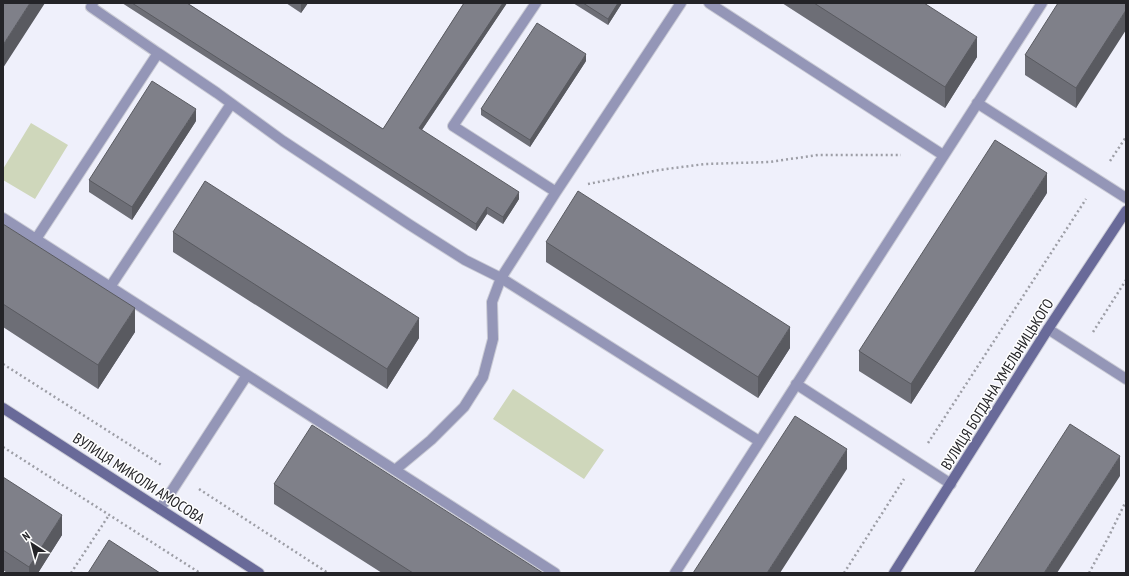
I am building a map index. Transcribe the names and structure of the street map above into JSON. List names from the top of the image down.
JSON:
{
  "streets": {
    "street": ["ВУЛИЦЯ БОГДАНА ХМЕЛЬНИЦЬКОГО", "ВУЛИЦЯ МИКОЛИ АМОСОВА"]
  },
  "north": "top left"
}
